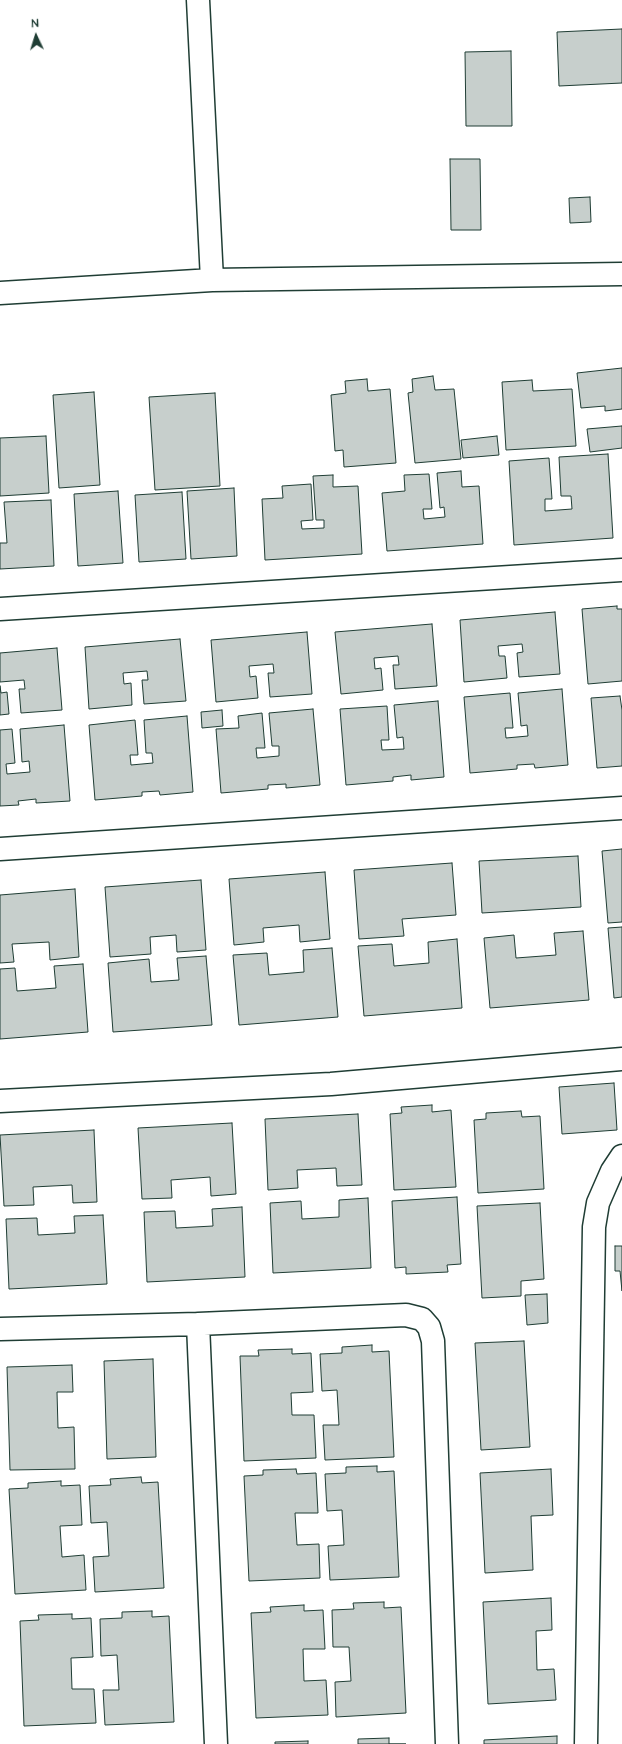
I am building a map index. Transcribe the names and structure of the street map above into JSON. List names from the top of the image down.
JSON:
{
  "north": "top"
}
